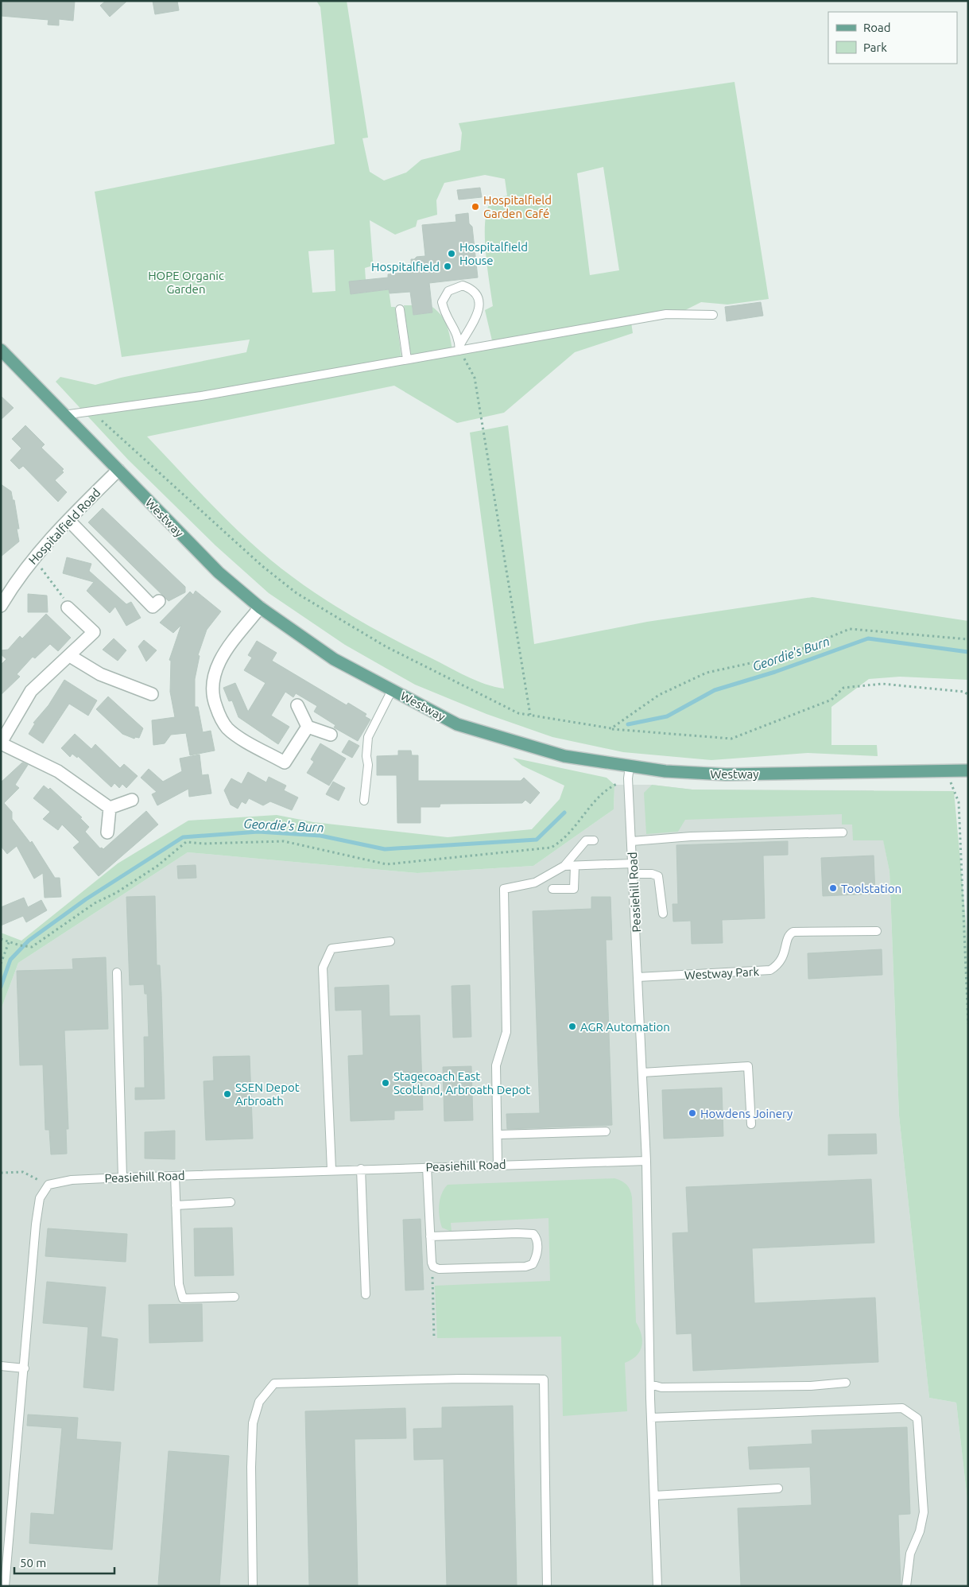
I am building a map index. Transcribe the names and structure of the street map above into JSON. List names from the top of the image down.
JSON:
{
  "streets": {
    "main road": ["Westway"],
    "street": ["Hospitalfield Road"],
    "lane": ["Peasiehill Road", "Westway Park"]
  },
  "crossings": [
    ["Westway", "Hospitalfield Road"],
    ["Westway", "Peasiehill Road"],
    ["Peasiehill Road", "Westway Park"]
  ],
  "water": ["Geordie's Burn"],
  "parks": ["HOPE Organic Garden"],
  "places": [
    "Hospitalfield Garden Café",
    "Hospitalfield House",
    "Hospitalfield",
    "Toolstation",
    "AGR Automation",
    "Stagecoach East Scotland, Arbroath Depot",
    "SSEN Depot Arbroath",
    "Howdens Joinery"
  ],
  "legend": ["Road", "Park"],
  "scale_bar": "50 m"
}
